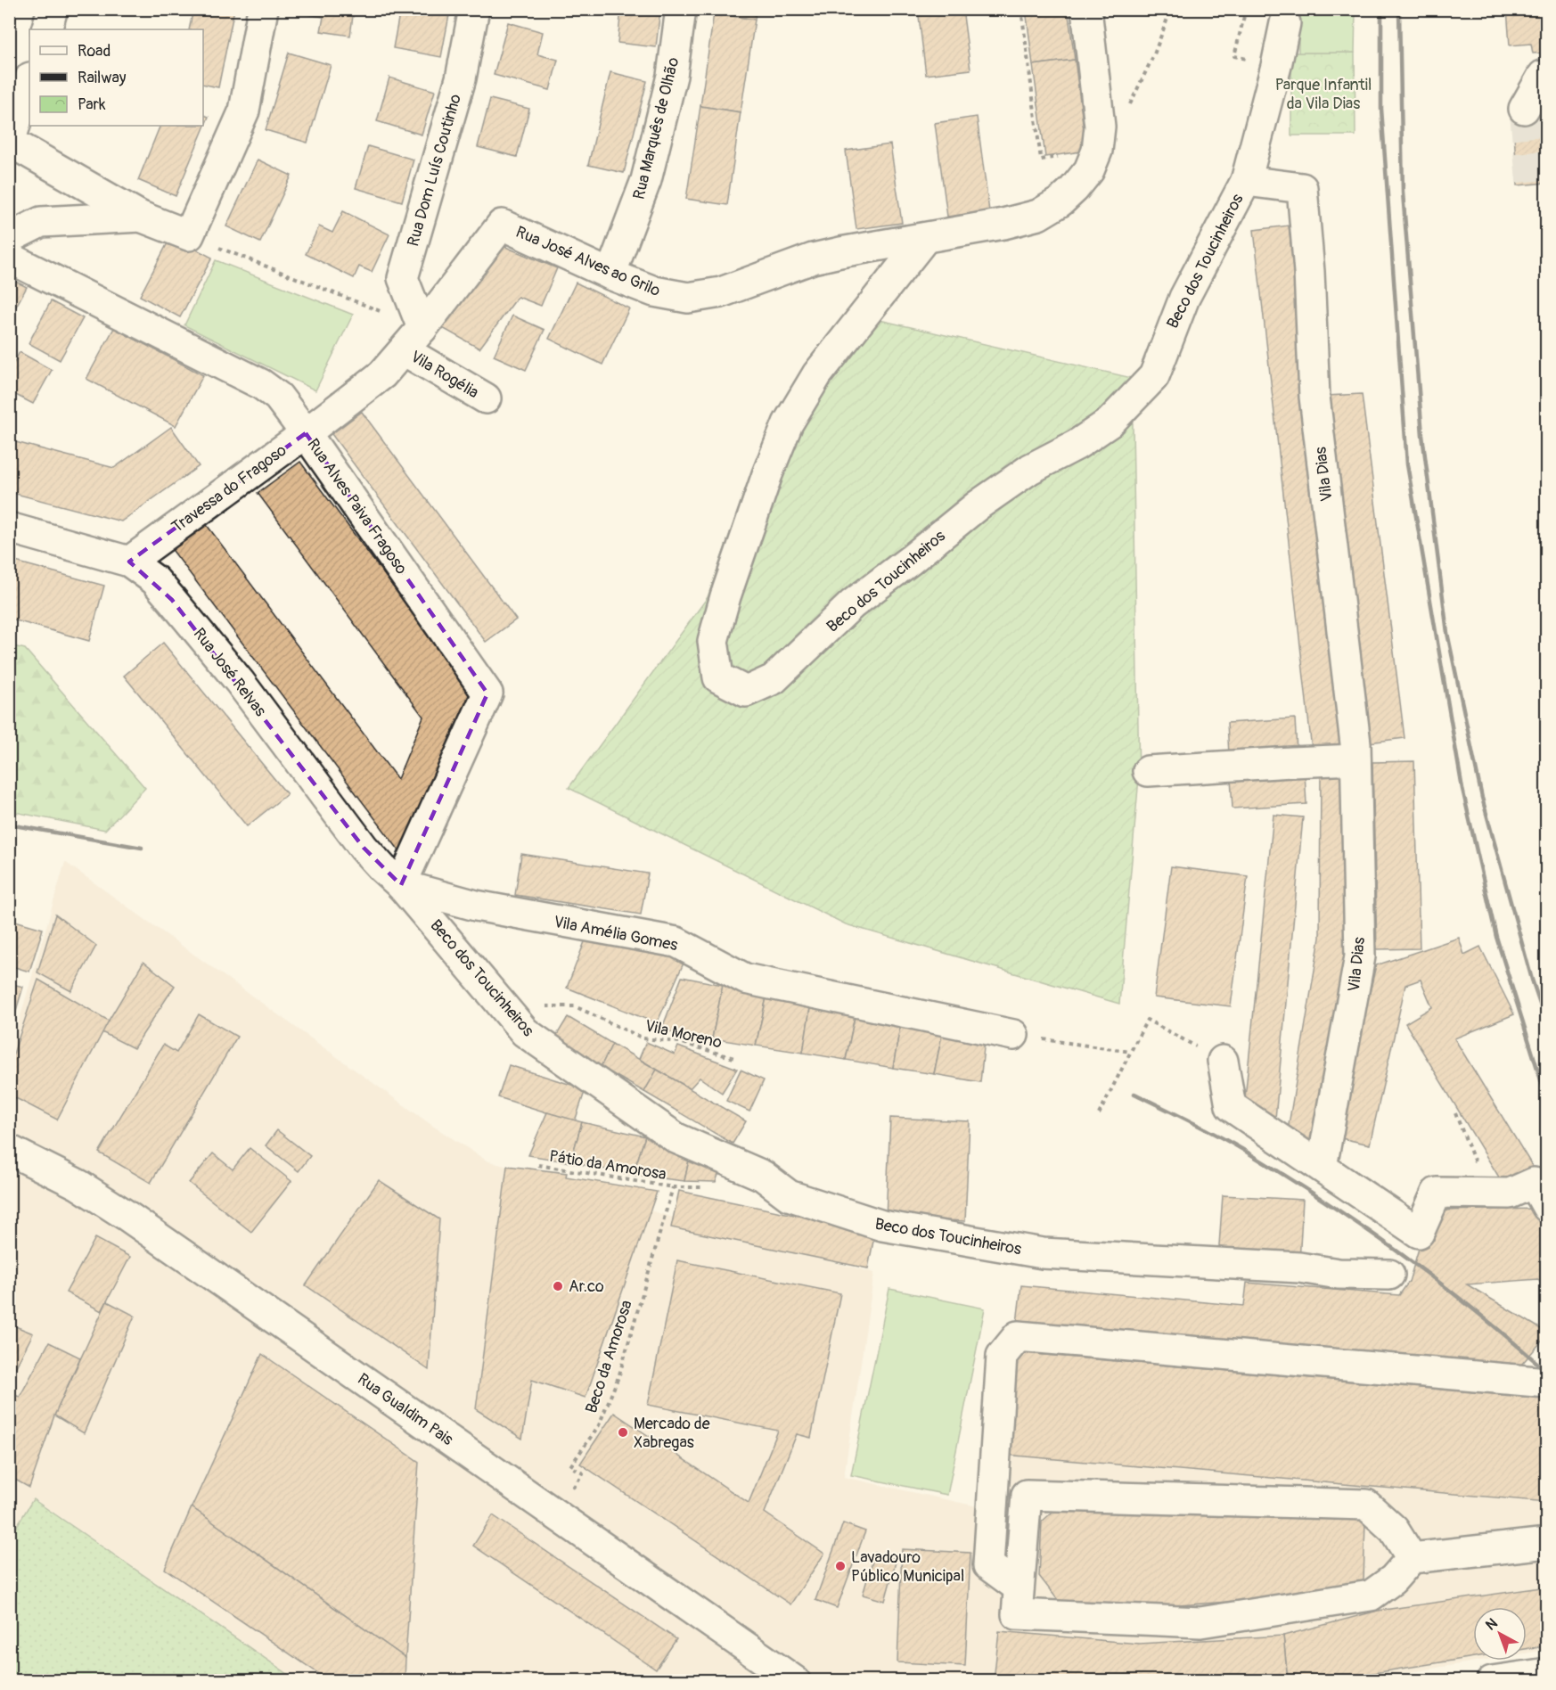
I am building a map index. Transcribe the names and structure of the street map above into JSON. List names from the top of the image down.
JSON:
{
  "streets": {
    "street": [
      "Rua Marquês de Olhão",
      "Rua Dom Luís Coutinho",
      "Rua José Alves ao Grilo",
      "Beco dos Toucinheiros",
      "Vila Rogélia",
      "Vila Dias",
      "Travessa do Fragoso",
      "Rua Alves Paiva Fragoso",
      "Rua José Relvas",
      "Vila Amélia Gomes",
      "Rua Gualdim Pais"
    ],
    "path": ["Vila Moreno", "Pátio da Amorosa", "Beco da Amorosa"]
  },
  "crossings": [
    ["Rua Marquês de Olhão", "Rua José Alves ao Grilo"],
    ["Rua Dom Luís Coutinho", "Rua José Alves ao Grilo"],
    ["Rua Dom Luís Coutinho", "Travessa do Fragoso"],
    ["Rua José Alves ao Grilo", "Beco dos Toucinheiros"],
    ["Rua José Alves ao Grilo", "Travessa do Fragoso"],
    ["Beco dos Toucinheiros", "Vila Dias"],
    ["Beco dos Toucinheiros", "Rua Alves Paiva Fragoso"],
    ["Beco dos Toucinheiros", "Rua José Relvas"],
    ["Beco dos Toucinheiros", "Vila Amélia Gomes"],
    ["Beco dos Toucinheiros", "Vila Moreno"],
    ["Vila Rogélia", "Travessa do Fragoso"],
    ["Travessa do Fragoso", "Rua Alves Paiva Fragoso"],
    ["Travessa do Fragoso", "Rua José Relvas"],
    ["Rua Alves Paiva Fragoso", "Rua José Relvas"],
    ["Rua Alves Paiva Fragoso", "Vila Amélia Gomes"],
    ["Rua José Relvas", "Vila Amélia Gomes"],
    ["Pátio da Amorosa", "Beco da Amorosa"],
    ["Beco da Amorosa", "Rua Gualdim Pais"]
  ],
  "parks": ["Parque Infantil da Vila Dias"],
  "places": ["Ar.co", "Mercado de Xabregas", "Lavadouro Público Municipal"],
  "legend": ["Road", "Railway", "Park"],
  "north": "top left"
}
